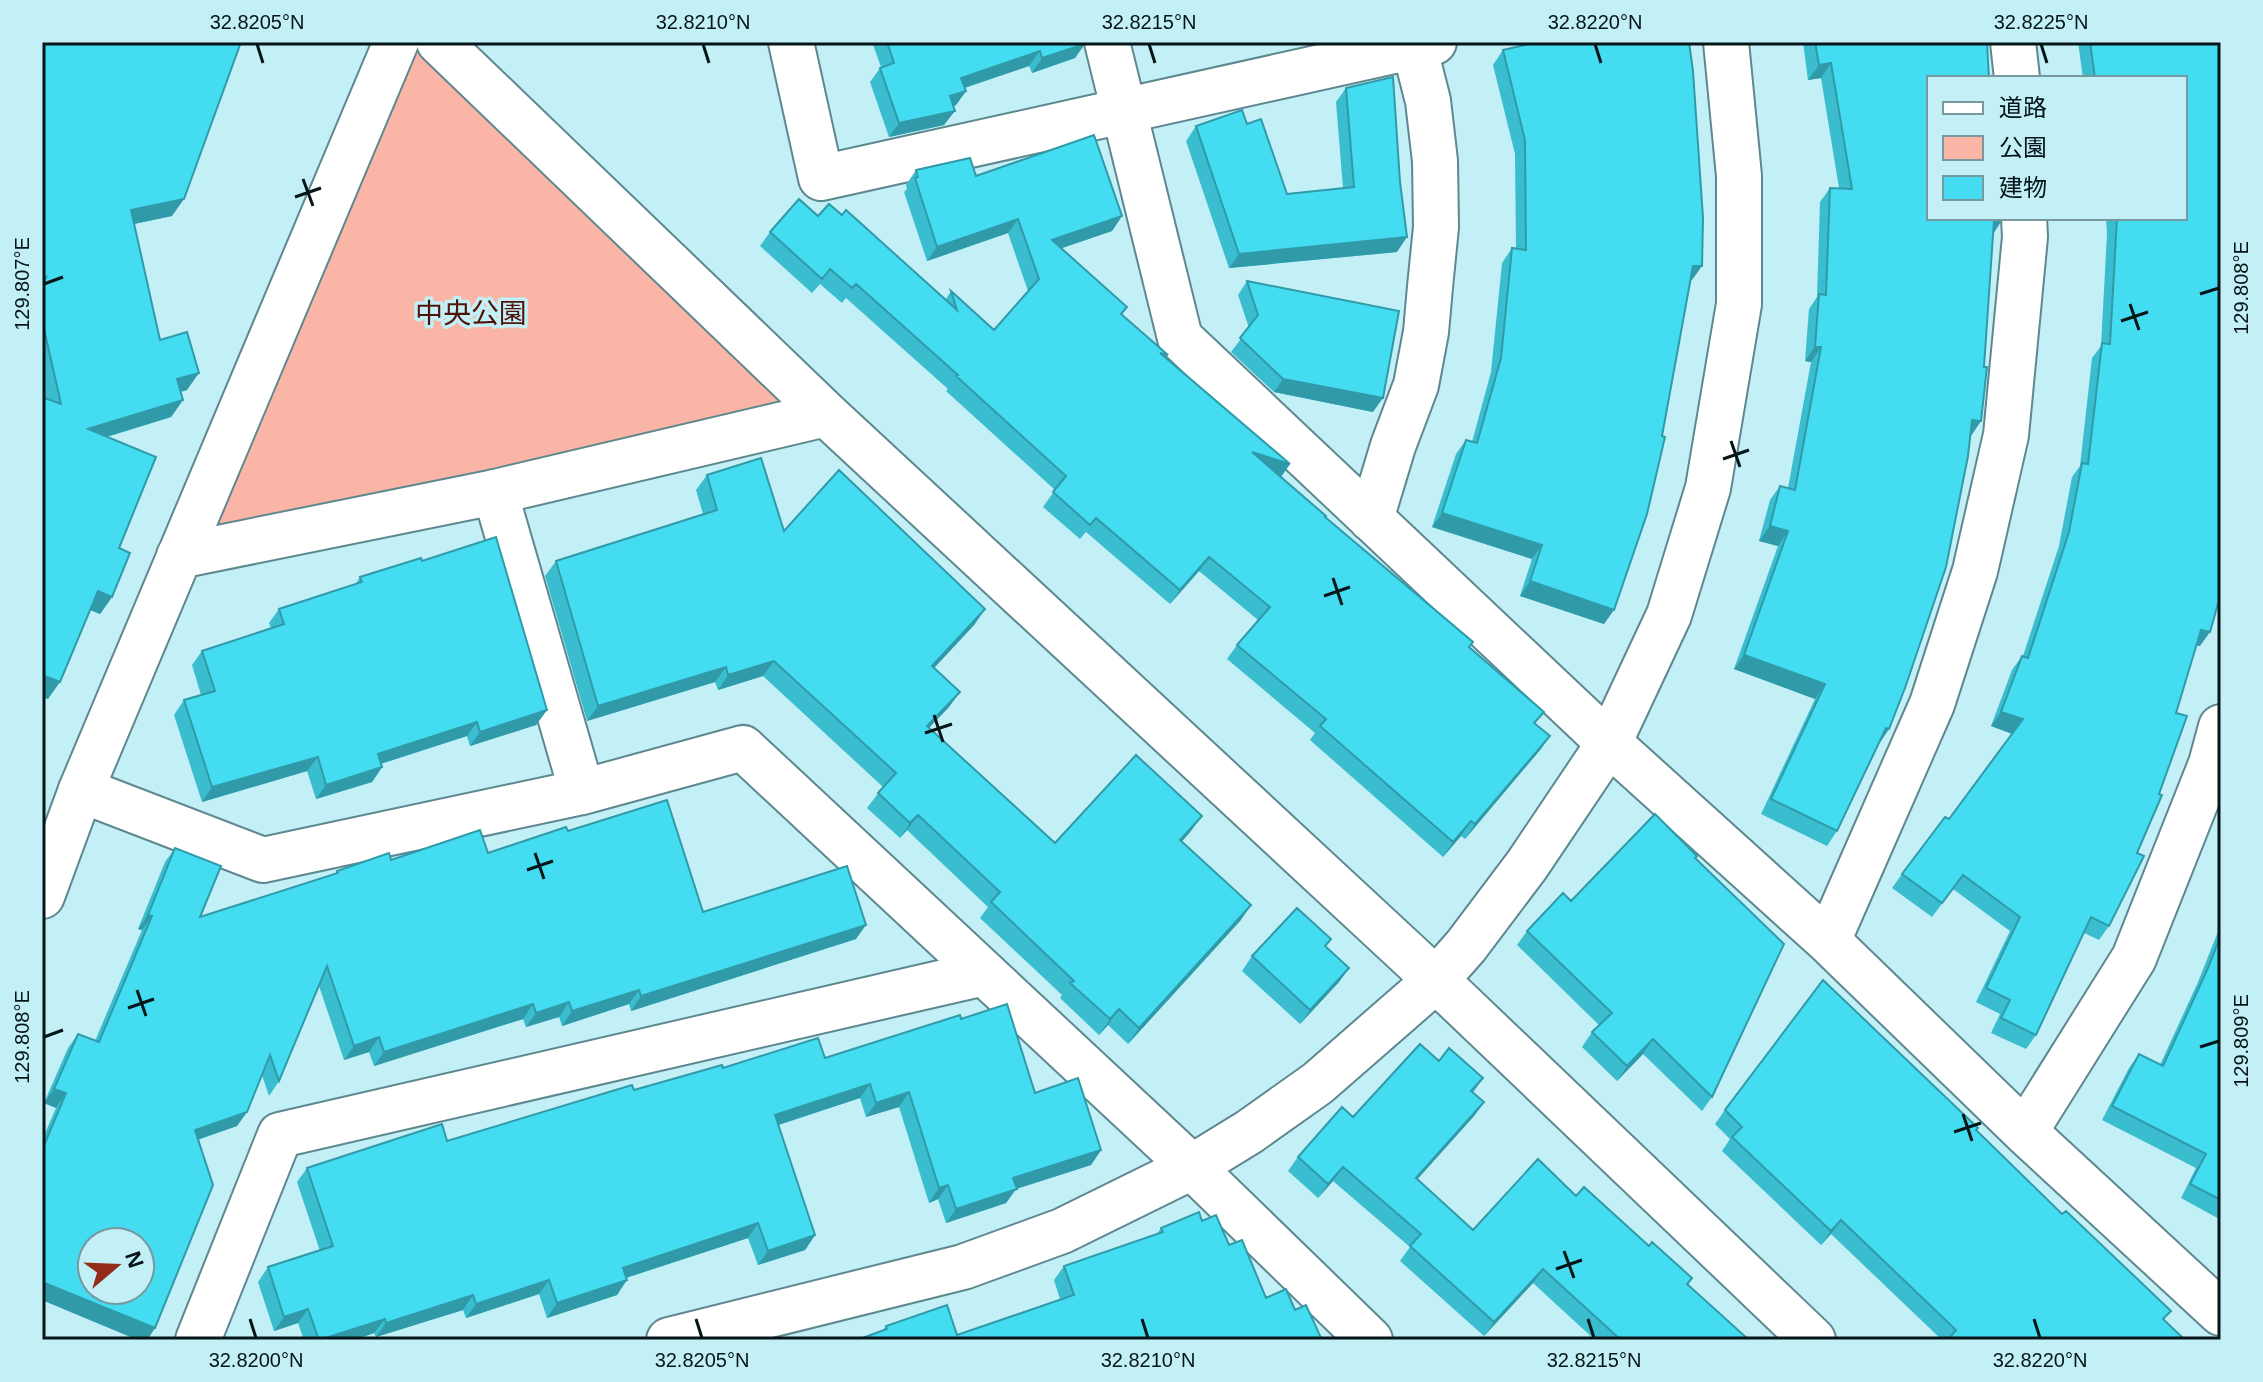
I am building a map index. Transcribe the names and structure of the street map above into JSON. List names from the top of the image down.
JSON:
{
  "parks": ["中央公園"],
  "legend": ["道路", "公園", "建物"],
  "north": "right",
  "coordinates": [
    "32.8205°N",
    "32.8210°N",
    "32.8215°N",
    "32.8220°N",
    "32.8225°N",
    "129.807°E",
    "129.808°E",
    "129.809°E",
    "32.8200°N"
  ]
}
